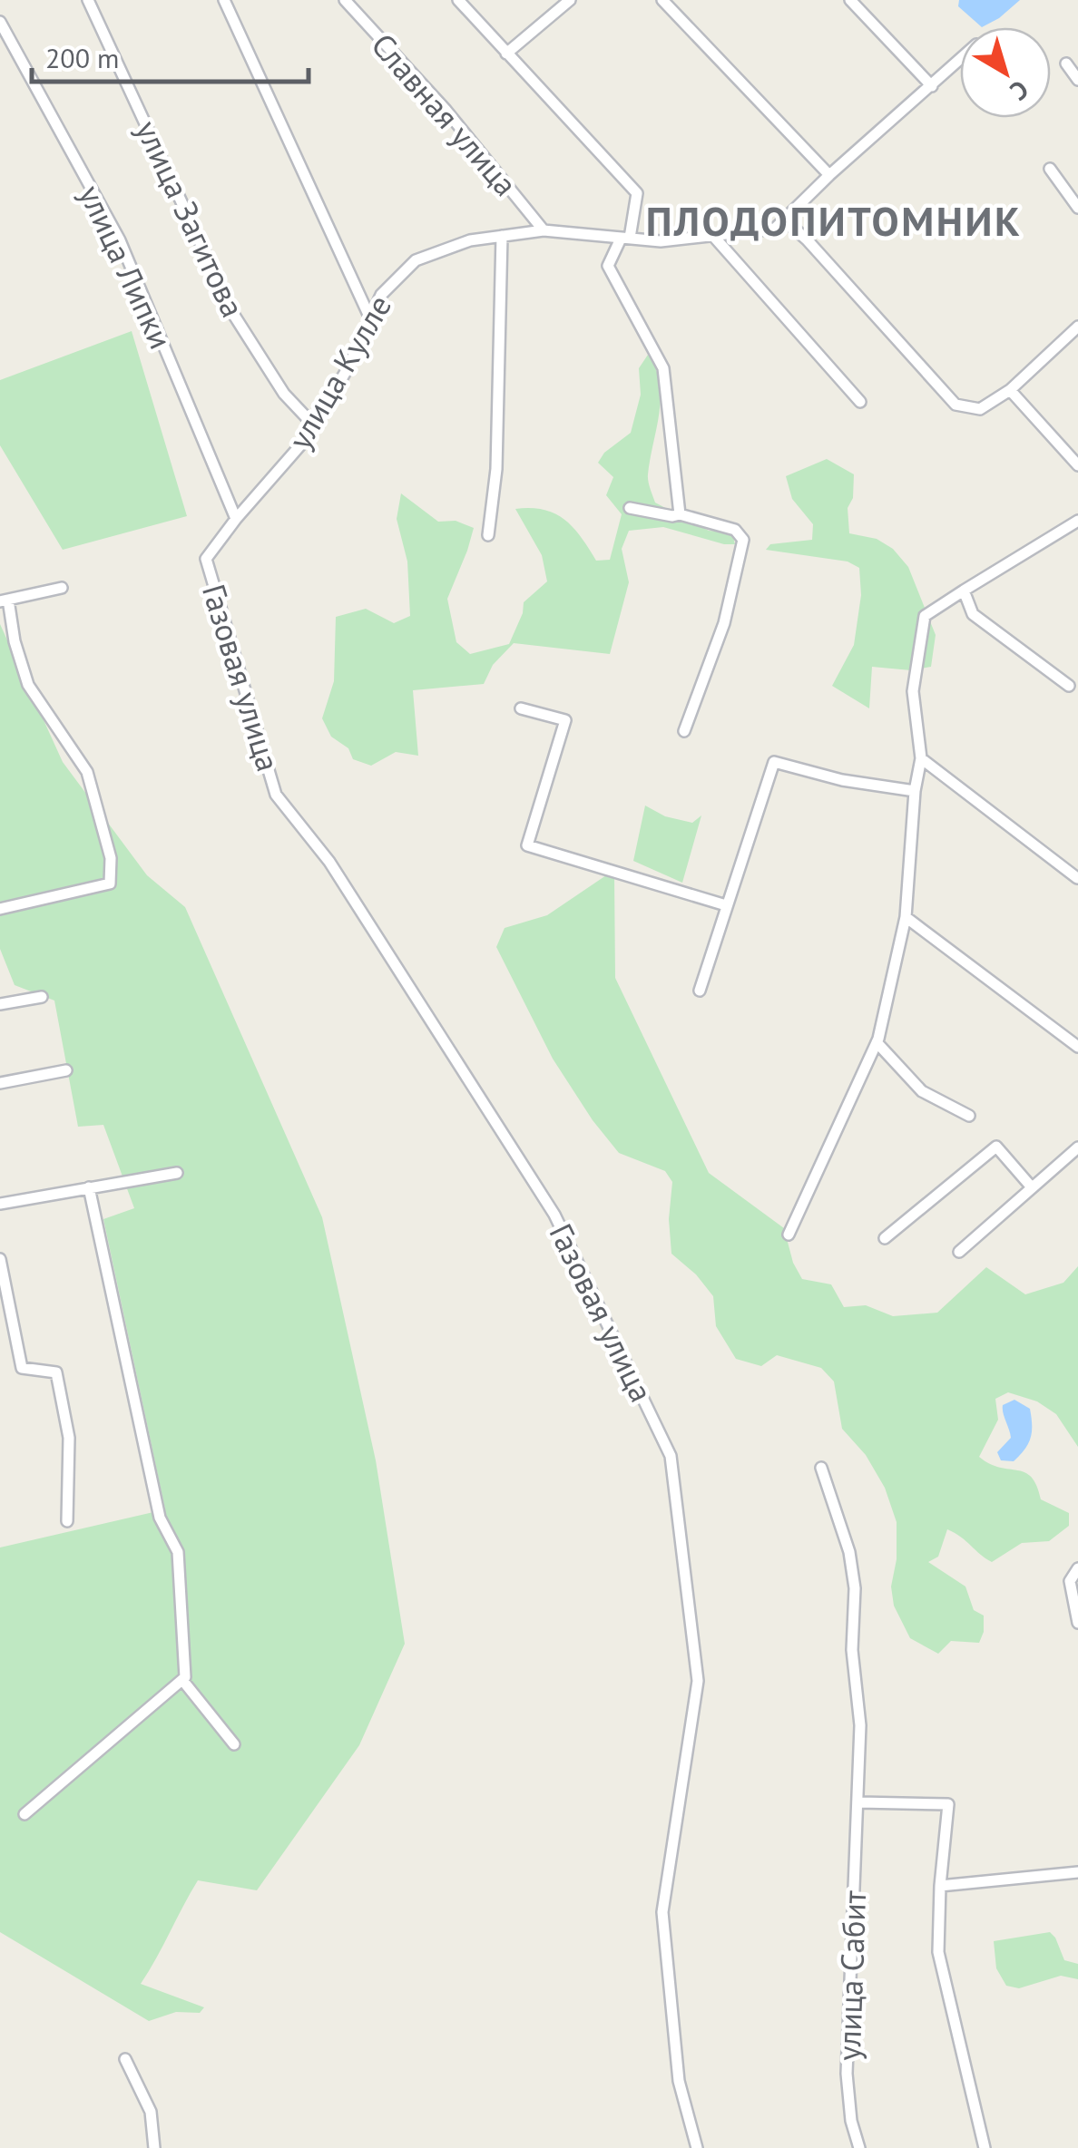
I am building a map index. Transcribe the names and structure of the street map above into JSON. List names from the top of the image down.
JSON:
{
  "streets": {
    "street": [
      "Славная улица",
      "улица Загитова",
      "улица Липки",
      "улица Кулле",
      "Газовая улица",
      "улица Сабит"
    ]
  },
  "crossings": [
    ["Славная улица", "улица Кулле"],
    ["улица Загитова", "улица Кулле"],
    ["улица Липки", "улица Кулле"],
    ["улица Кулле", "Газовая улица"]
  ],
  "districts": ["ПЛОДОПИТОМНИК"],
  "scale_bar": "200 m",
  "north": "bottom right"
}
